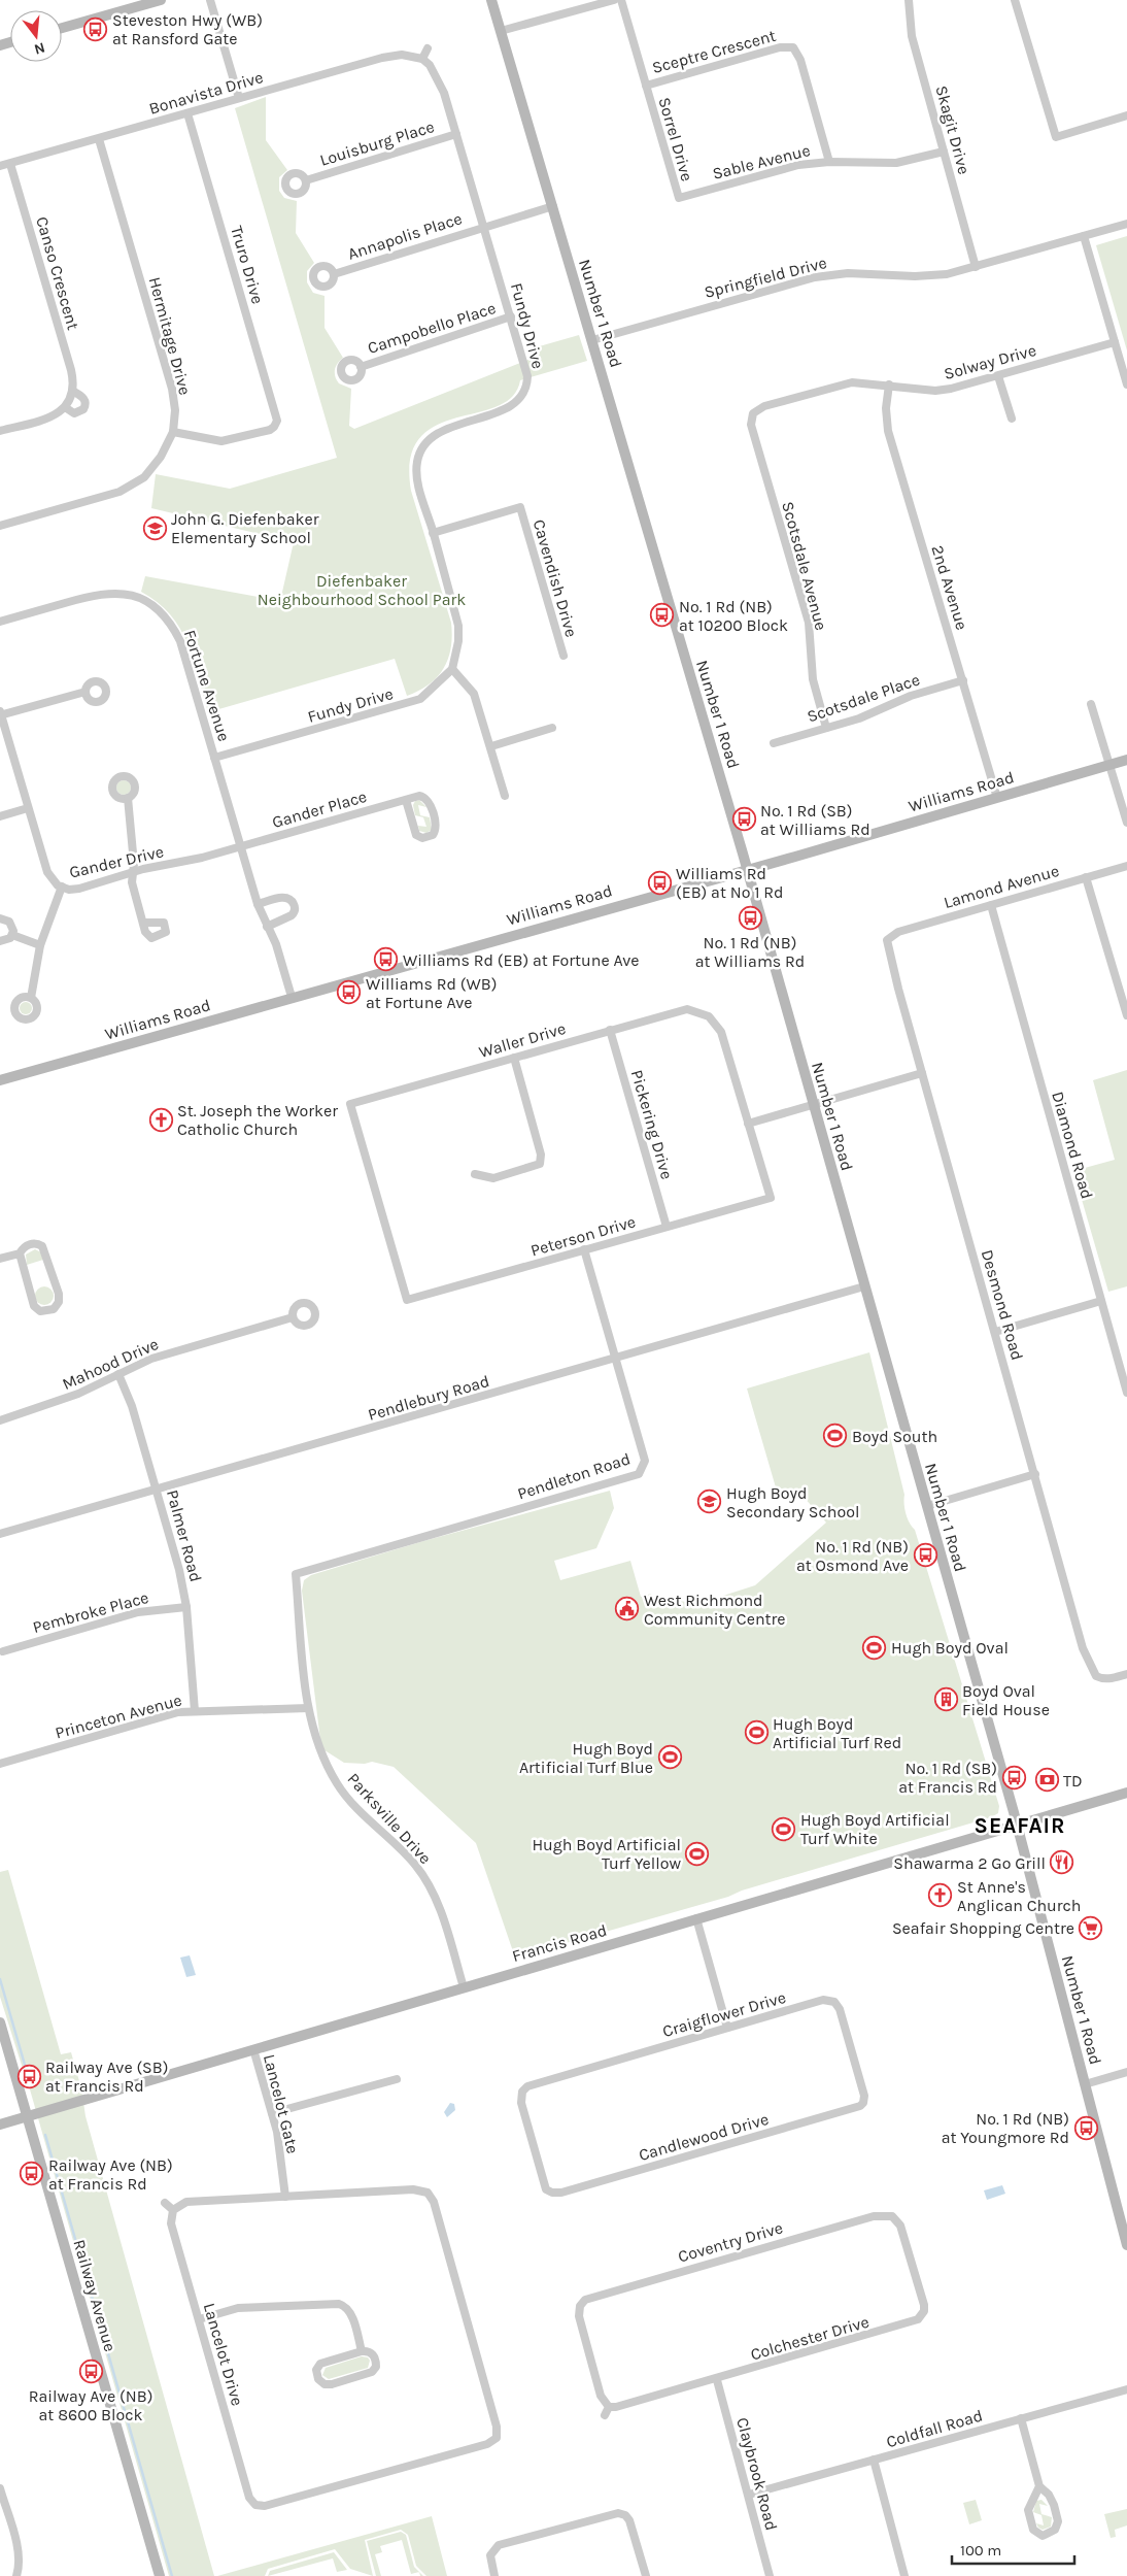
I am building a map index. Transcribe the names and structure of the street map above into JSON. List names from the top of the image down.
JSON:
{
  "streets": {
    "main road": [
      "Number 1 Road",
      "Williams Road",
      "Francis Road",
      "Railway Avenue"
    ],
    "street": [
      "Sceptre Crescent",
      "Bonavista Drive",
      "Skagit Drive",
      "Sorrel Drive",
      "Louisburg Place",
      "Sable Avenue",
      "Annapolis Place",
      "Truro Drive",
      "Canso Crescent",
      "Springfield Drive",
      "Fundy Drive",
      "Campobello Place",
      "Hermitage Drive",
      "Solway Drive",
      "Scotsdale Avenue",
      "Cavendish Drive",
      "2nd Avenue",
      "Fortune Avenue",
      "Scotsdale Place",
      "Gander Place",
      "Gander Drive",
      "Lamond Avenue",
      "Waller Drive",
      "Pickering Drive",
      "Diamond Road",
      "Peterson Drive",
      "Desmond Road",
      "Mahood Drive",
      "Pendlebury Road",
      "Pendleton Road",
      "Palmer Road",
      "Pembroke Place",
      "Princeton Avenue",
      "Parksville Drive",
      "Craigflower Drive",
      "Lancelot Gate",
      "Candlewood Drive",
      "Coventry Drive",
      "Colchester Drive",
      "Lancelot Drive",
      "Coldfall Road",
      "Claybrook Road"
    ]
  },
  "crossings": [
    ["Sceptre Crescent", "Sorrel Drive"],
    ["Sceptre Crescent", "Sable Avenue"],
    ["Bonavista Drive", "Truro Drive"],
    ["Bonavista Drive", "Canso Crescent"],
    ["Bonavista Drive", "Fundy Drive"],
    ["Bonavista Drive", "Hermitage Drive"],
    ["Skagit Drive", "Sable Avenue"],
    ["Skagit Drive", "Springfield Drive"],
    ["Sorrel Drive", "Sable Avenue"],
    ["Louisburg Place", "Fundy Drive"],
    ["Annapolis Place", "Number 1 Road"],
    ["Annapolis Place", "Fundy Drive"],
    ["Truro Drive", "Hermitage Drive"],
    ["Springfield Drive", "Number 1 Road"],
    ["Number 1 Road", "Williams Road"],
    ["Number 1 Road", "Pendlebury Road"],
    ["Number 1 Road", "Francis Road"],
    ["Fundy Drive", "Campobello Place"],
    ["Fundy Drive", "Cavendish Drive"],
    ["Fundy Drive", "Fortune Avenue"],
    ["Solway Drive", "Scotsdale Avenue"],
    ["Solway Drive", "2nd Avenue"],
    ["Scotsdale Avenue", "Scotsdale Place"],
    ["2nd Avenue", "Scotsdale Place"],
    ["2nd Avenue", "Williams Road"],
    ["Fortune Avenue", "Williams Road"],
    ["Fortune Avenue", "Gander Place"],
    ["Fortune Avenue", "Gander Drive"],
    ["Gander Place", "Gander Drive"],
    ["Lamond Avenue", "Diamond Road"],
    ["Lamond Avenue", "Desmond Road"],
    ["Waller Drive", "Pickering Drive"],
    ["Waller Drive", "Peterson Drive"],
    ["Pickering Drive", "Peterson Drive"],
    ["Peterson Drive", "Pendleton Road"],
    ["Mahood Drive", "Palmer Road"],
    ["Pendlebury Road", "Pendleton Road"],
    ["Pendlebury Road", "Palmer Road"],
    ["Pendleton Road", "Parksville Drive"],
    ["Palmer Road", "Pembroke Place"],
    ["Palmer Road", "Princeton Avenue"],
    ["Princeton Avenue", "Parksville Drive"],
    ["Parksville Drive", "Francis Road"],
    ["Francis Road", "Lancelot Gate"],
    ["Francis Road", "Railway Avenue"],
    ["Craigflower Drive", "Candlewood Drive"],
    ["Coventry Drive", "Colchester Drive"],
    ["Colchester Drive", "Claybrook Road"],
    ["Coldfall Road", "Claybrook Road"]
  ],
  "districts": ["SEAFAIR"],
  "parks": ["Diefenbaker Neighbourhood School Park"],
  "places": {
    "bus stop": [
      "Steveston Hwy (WB) at Ransford Gate",
      "No. 1 Rd (NB) at 10200 Block",
      "No. 1 Rd (SB) at Williams Rd",
      "Williams Rd (EB) at No 1 Rd",
      "No. 1 Rd (NB) at Williams Rd",
      "Williams Rd (EB) at Fortune Ave",
      "Williams Rd (WB) at Fortune Ave",
      "No. 1 Rd (NB) at Osmond Ave",
      "No. 1 Rd (SB) at Francis Rd",
      "Railway Ave (SB) at Francis Rd",
      "No. 1 Rd (NB) at Youngmore Rd",
      "Railway Ave (NB) at Francis Rd",
      "Railway Ave (NB) at 8600 Block"
    ],
    "school or university": ["John G. Diefenbaker Elementary School", "Hugh Boyd Secondary School"],
    "church": ["St. Joseph the Worker Catholic Church", "St Anne's Anglican Church"],
    "sports": [
      "Boyd South",
      "Hugh Boyd Oval",
      "Hugh Boyd Artificial Turf Red",
      "Hugh Boyd Artificial Turf Blue",
      "Hugh Boyd Artificial Turf White",
      "Hugh Boyd Artificial Turf Yellow"
    ],
    "public building": ["West Richmond Community Centre"],
    "building": ["Boyd Oval Field House"],
    "bank": ["TD"],
    "restaurant": ["Shawarma 2 Go Grill"],
    "supermarket": ["Seafair Shopping Centre"]
  },
  "scale_bar": "100 m",
  "north": "bottom"
}
